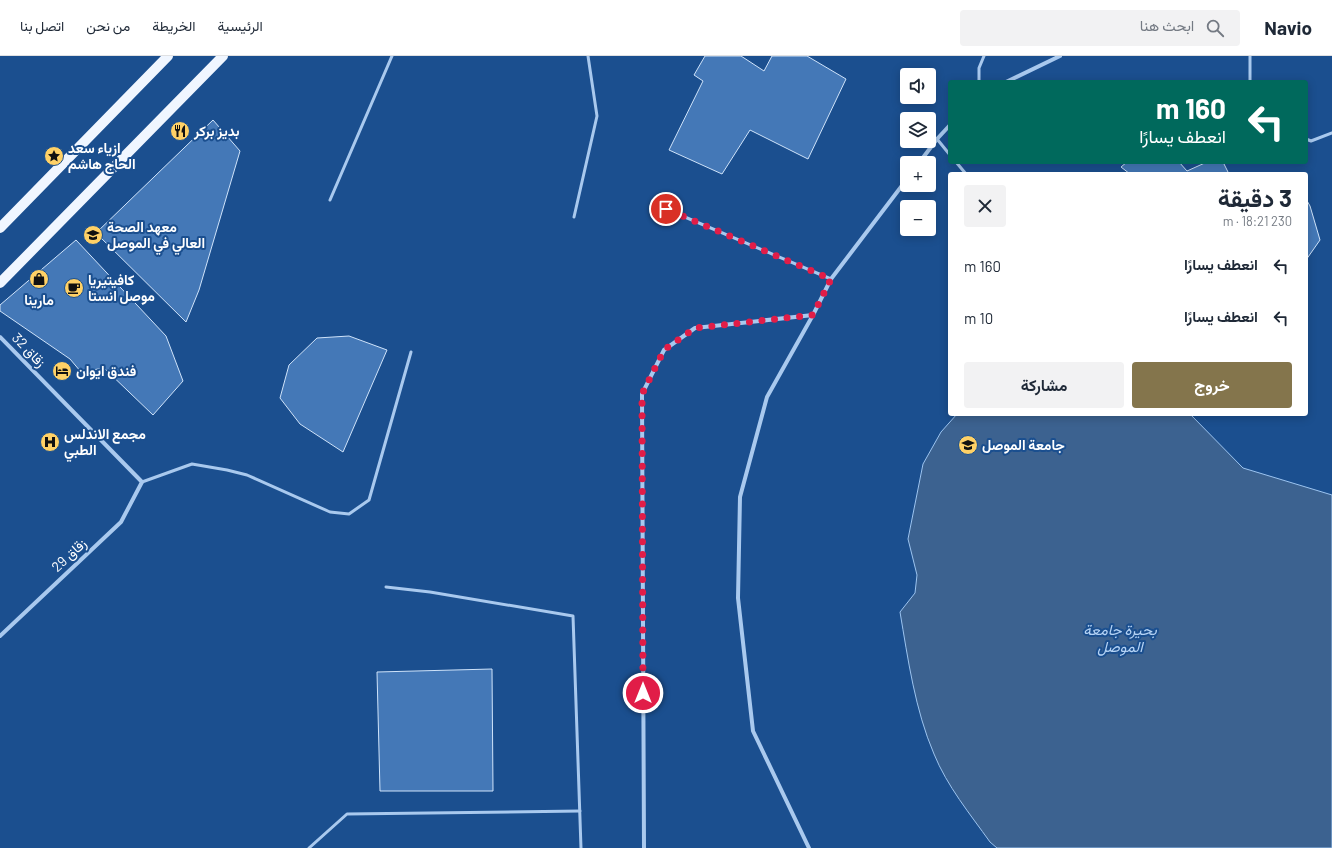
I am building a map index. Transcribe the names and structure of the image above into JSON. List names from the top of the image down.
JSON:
{
  "streets": {
    "street": ["زقاق 32", "زقاق 29"]
  },
  "crossings": [
    ["زقاق 32", "زقاق 29"]
  ],
  "water": ["بحيرة جامعة الموصل"],
  "places": {
    "restaurant": ["بديز بركر"],
    "place": ["ازياء سعد الحاج هاشم"],
    "school or university": ["معهد الصحة العالي في الموصل", "جامعة الموصل"],
    "shop": ["مارينا"],
    "cafe": ["كافيتيريا موصل انستا"],
    "hotel": ["فندق ايوان"],
    "hospital": ["مجمع الاندلس الطبي"]
  },
  "page": {
    "header": "Navio",
    "search": "ابحث هنا",
    "nav": [
      "الرئيسية",
      "الخريطة",
      "من نحن",
      "اتصل بنا"
    ],
    "map_buttons": ["+", "−"],
    "turn": ["160 m", "انعطف يسارًا"],
    "heading": ["3 دقيقة", "230 m · 18:21"],
    "list": [
      {
        "name": "انعطف يسارًا",
        "value": "160 m"
      },
      {
        "name": "انعطف يسارًا",
        "value": "10 m"
      }
    ],
    "buttons": ["خروج", "مشاركة"]
  }
}
